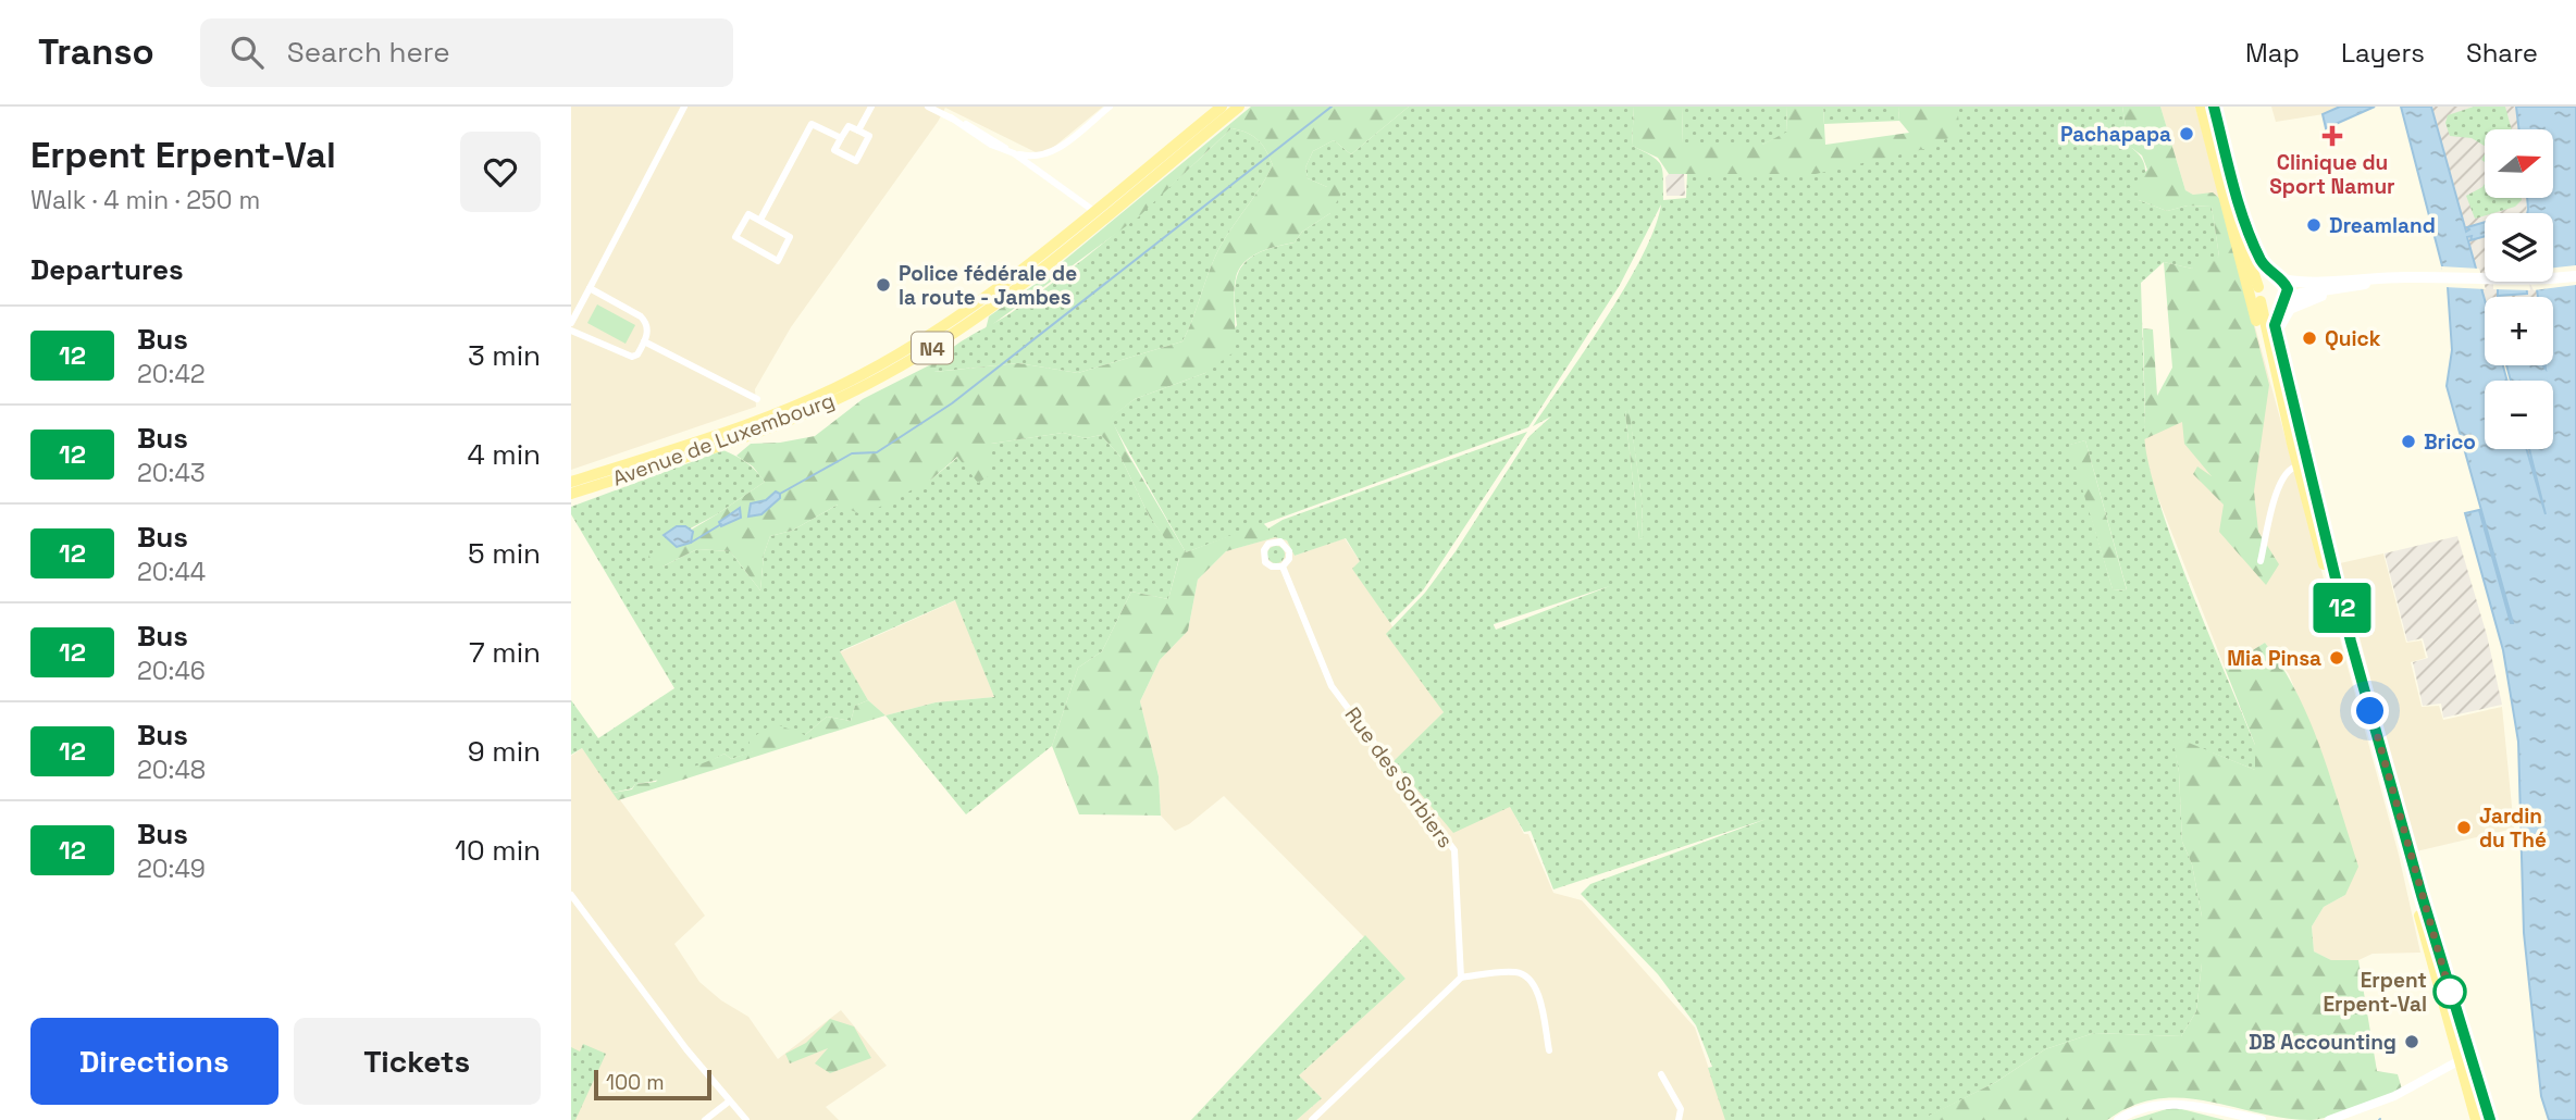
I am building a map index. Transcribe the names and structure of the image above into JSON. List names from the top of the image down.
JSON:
{
  "streets": {
    "main road": ["N4", "Avenue de Luxembourg"],
    "street": ["Rue des Sorbiers"]
  },
  "places": {
    "other": [
      "Pachapapa",
      "Dreamland",
      "Police fédérale de la route - Jambes",
      "Quick",
      "Brico",
      "Mia Pinsa",
      "Jardin du Thé",
      "Erpent Erpent-Val",
      "DB Accounting"
    ],
    "health": ["Clinique du Sport Namur"]
  },
  "lines": ["bus line 12"],
  "scale_bar": "100 m",
  "north": "right",
  "page": {
    "header": "Transo",
    "search": "Search here",
    "nav": ["Map", "Layers", "Share"],
    "heading": [
      ["Erpent Erpent-Val", "Walk · 4 min · 250 m"],
      "Departures"
    ],
    "on_map": "12",
    "map_buttons": ["+", "−"],
    "list": [
      {
        "mark": "12",
        "name": "Bus",
        "note": "20:42",
        "value": "3 min"
      },
      {
        "mark": "12",
        "name": "Bus",
        "note": "20:43",
        "value": "4 min"
      },
      {
        "mark": "12",
        "name": "Bus",
        "note": "20:44",
        "value": "5 min"
      },
      {
        "mark": "12",
        "name": "Bus",
        "note": "20:46",
        "value": "7 min"
      },
      {
        "mark": "12",
        "name": "Bus",
        "note": "20:48",
        "value": "9 min"
      },
      {
        "mark": "12",
        "name": "Bus",
        "note": "20:49",
        "value": "10 min"
      }
    ],
    "buttons": ["Directions", "Tickets"],
    "scale": "100 m"
  }
}
